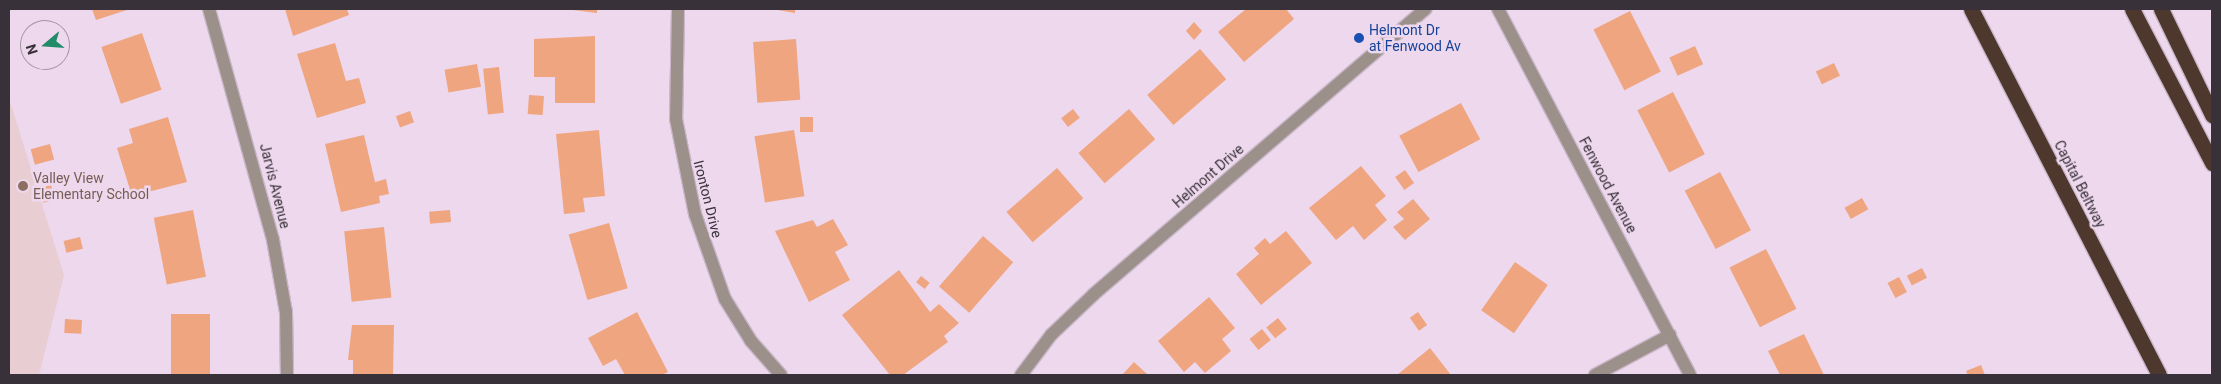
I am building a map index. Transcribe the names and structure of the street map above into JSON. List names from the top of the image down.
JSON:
{
  "streets": {
    "highway": ["Capital Beltway"],
    "street": [
      "Helmont Drive",
      "Fenwood Avenue",
      "Jarvis Avenue",
      "Ironton Drive"
    ]
  },
  "places": ["Helmont Dr at Fenwood Av", "Valley View Elementary School"],
  "north": "left"
}
